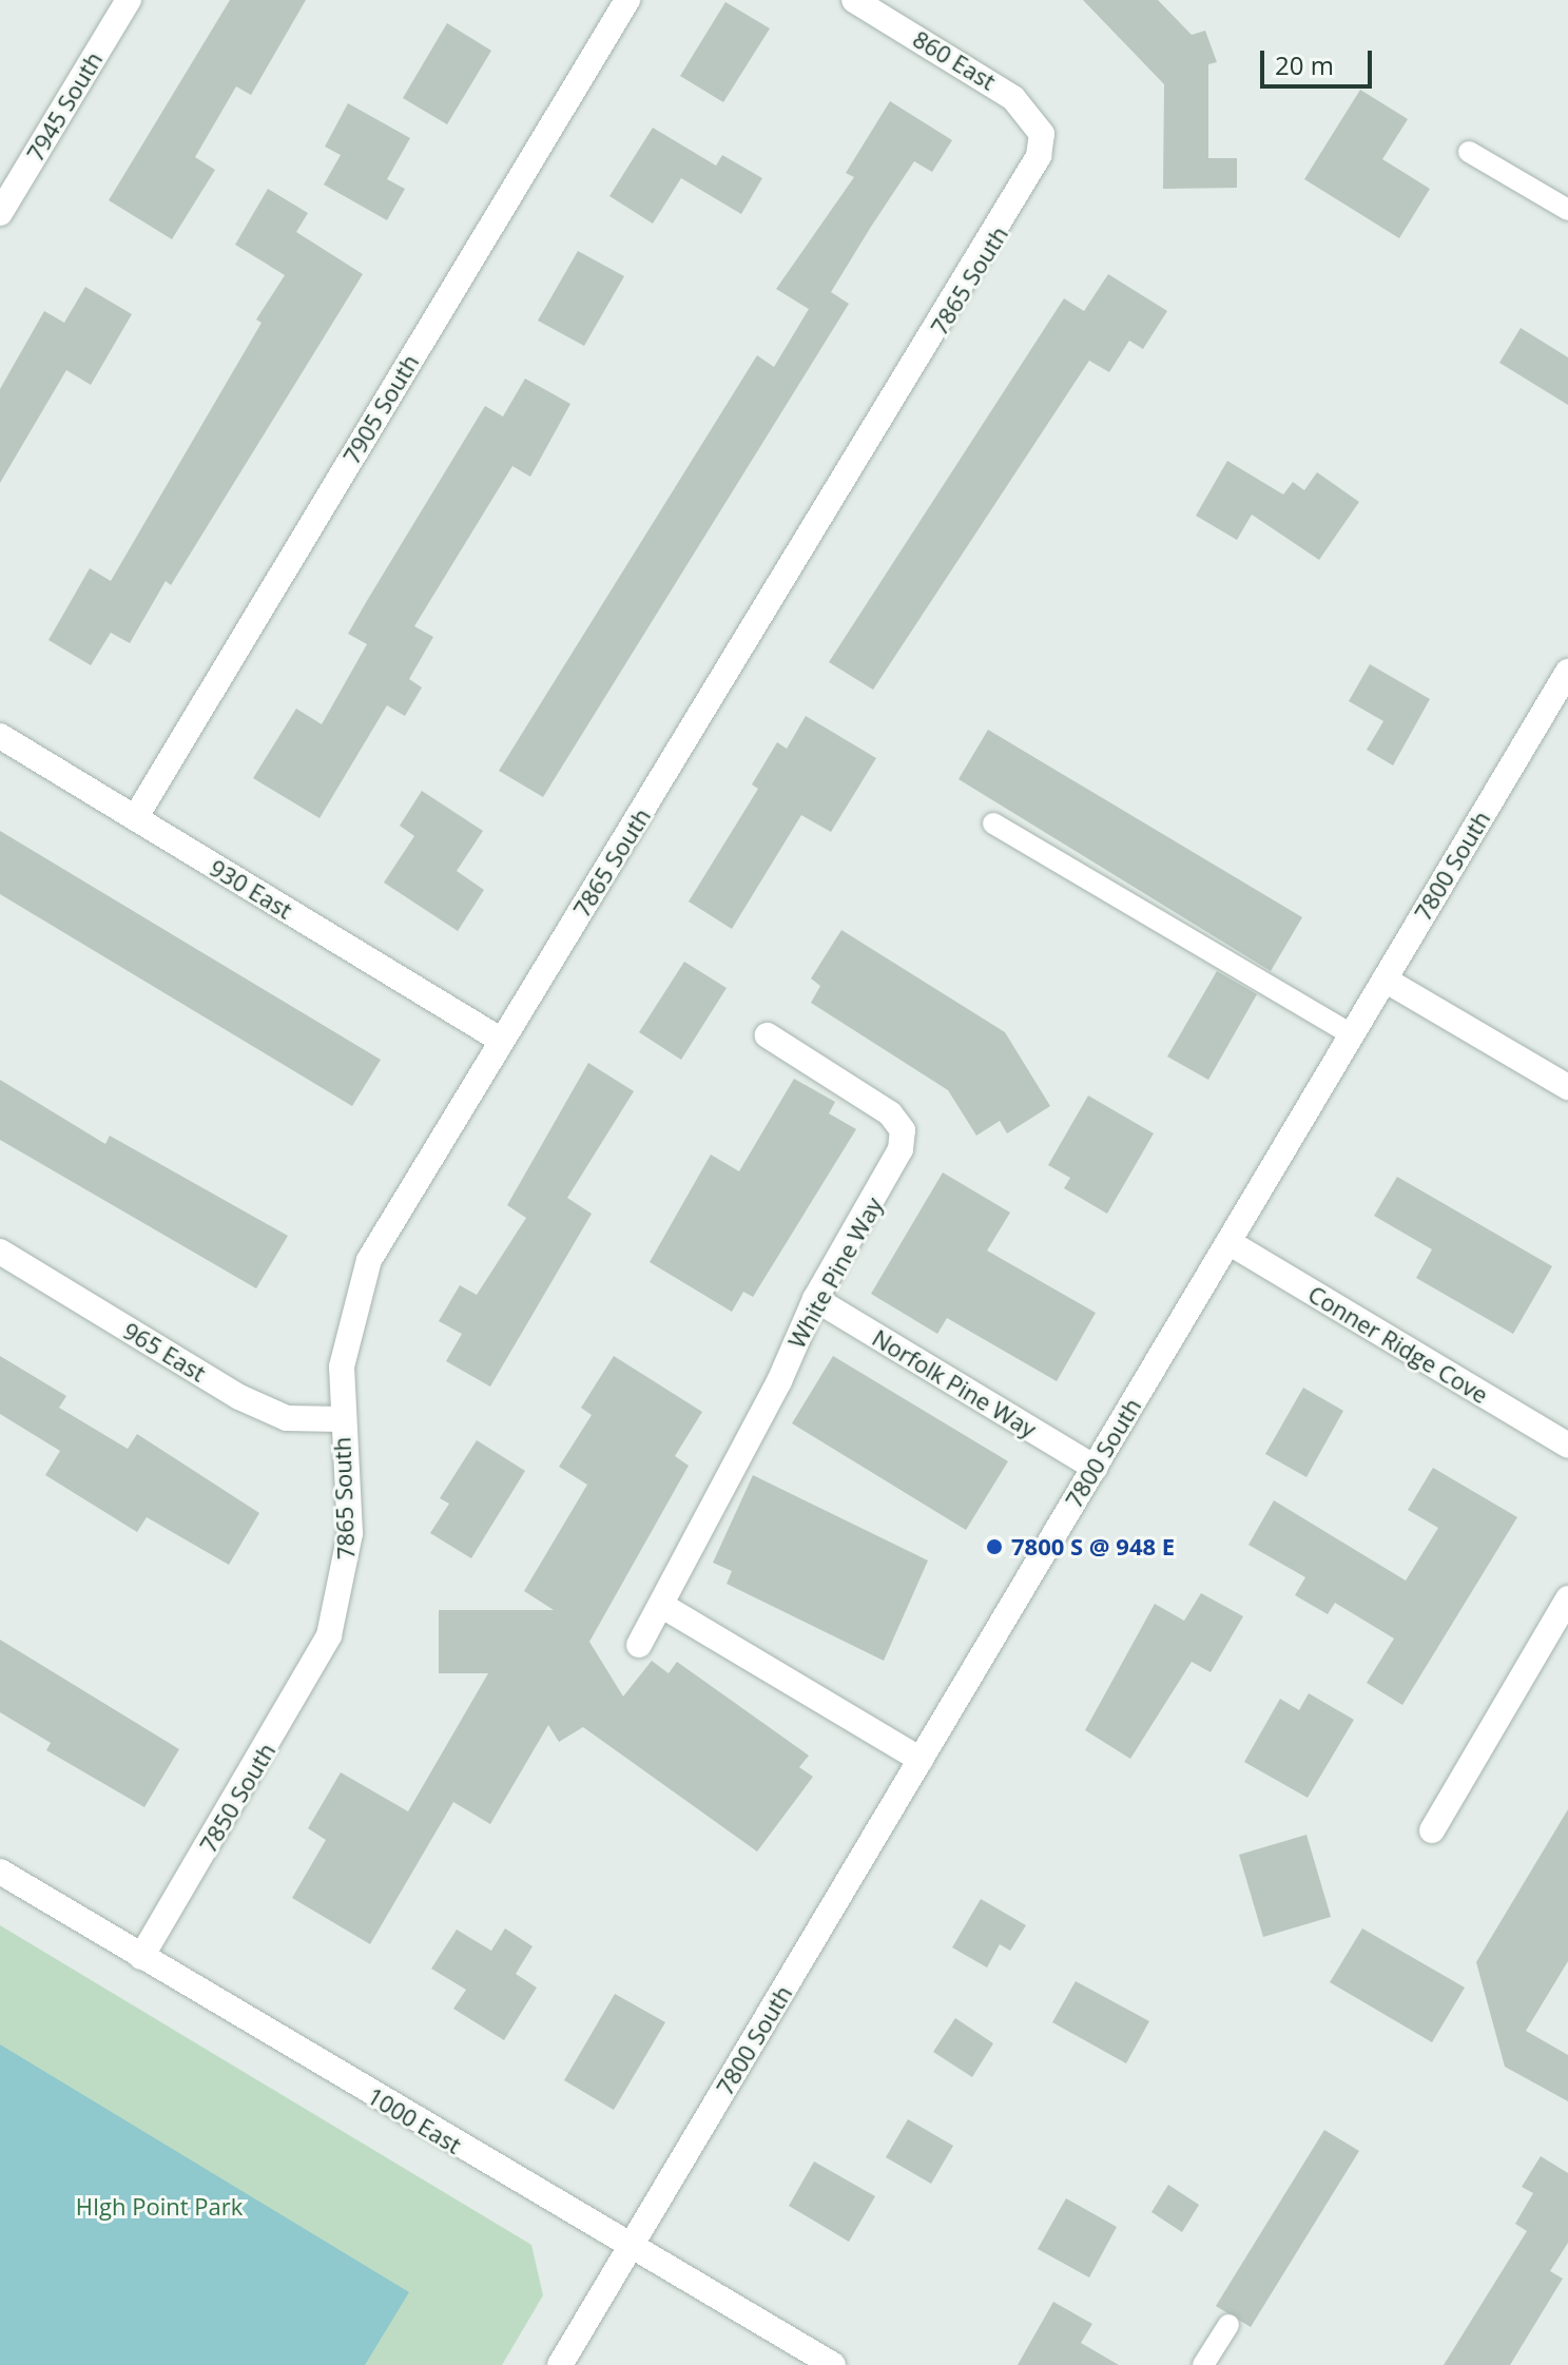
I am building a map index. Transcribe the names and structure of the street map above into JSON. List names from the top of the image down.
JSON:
{
  "streets": {
    "street": [
      "860 East",
      "7945 South",
      "7865 South",
      "7905 South",
      "7800 South",
      "930 East",
      "White Pine Way",
      "Conner Ridge Cove",
      "965 East",
      "Norfolk Pine Way",
      "7850 South",
      "1000 East"
    ]
  },
  "crossings": [
    ["860 East", "7865 South"],
    ["7865 South", "930 East"],
    ["7865 South", "965 East"],
    ["7865 South", "7850 South"],
    ["7905 South", "930 East"],
    ["7800 South", "Conner Ridge Cove"],
    ["7800 South", "Norfolk Pine Way"],
    ["7800 South", "1000 East"],
    ["White Pine Way", "Norfolk Pine Way"],
    ["7850 South", "1000 East"]
  ],
  "parks": ["HIgh Point Park"],
  "places": ["7800 S @ 948 E"],
  "scale_bar": "20 m"
}
